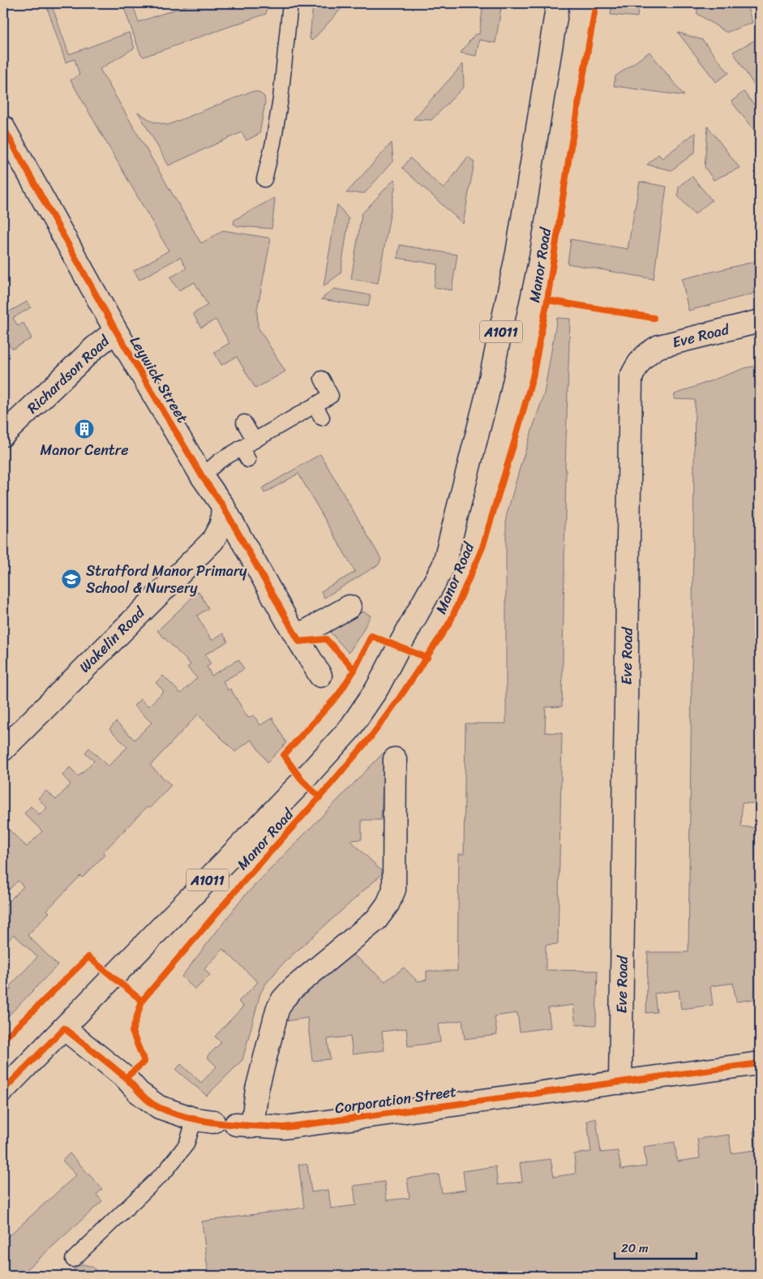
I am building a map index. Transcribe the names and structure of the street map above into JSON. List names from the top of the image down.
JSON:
{
  "streets": {
    "street": [
      "Manor Road",
      "A1011",
      "Eve Road",
      "Richardson Road",
      "Leywick Street",
      "Wakelin Road",
      "Corporation Street"
    ]
  },
  "crossings": [
    ["Eve Road", "Corporation Street"],
    ["Richardson Road", "Leywick Street"],
    ["Leywick Street", "Wakelin Road"]
  ],
  "places": {
    "building": ["Manor Centre"],
    "school or university": ["Stratford Manor Primary School & Nursery"]
  },
  "scale_bar": "20 m"
}
